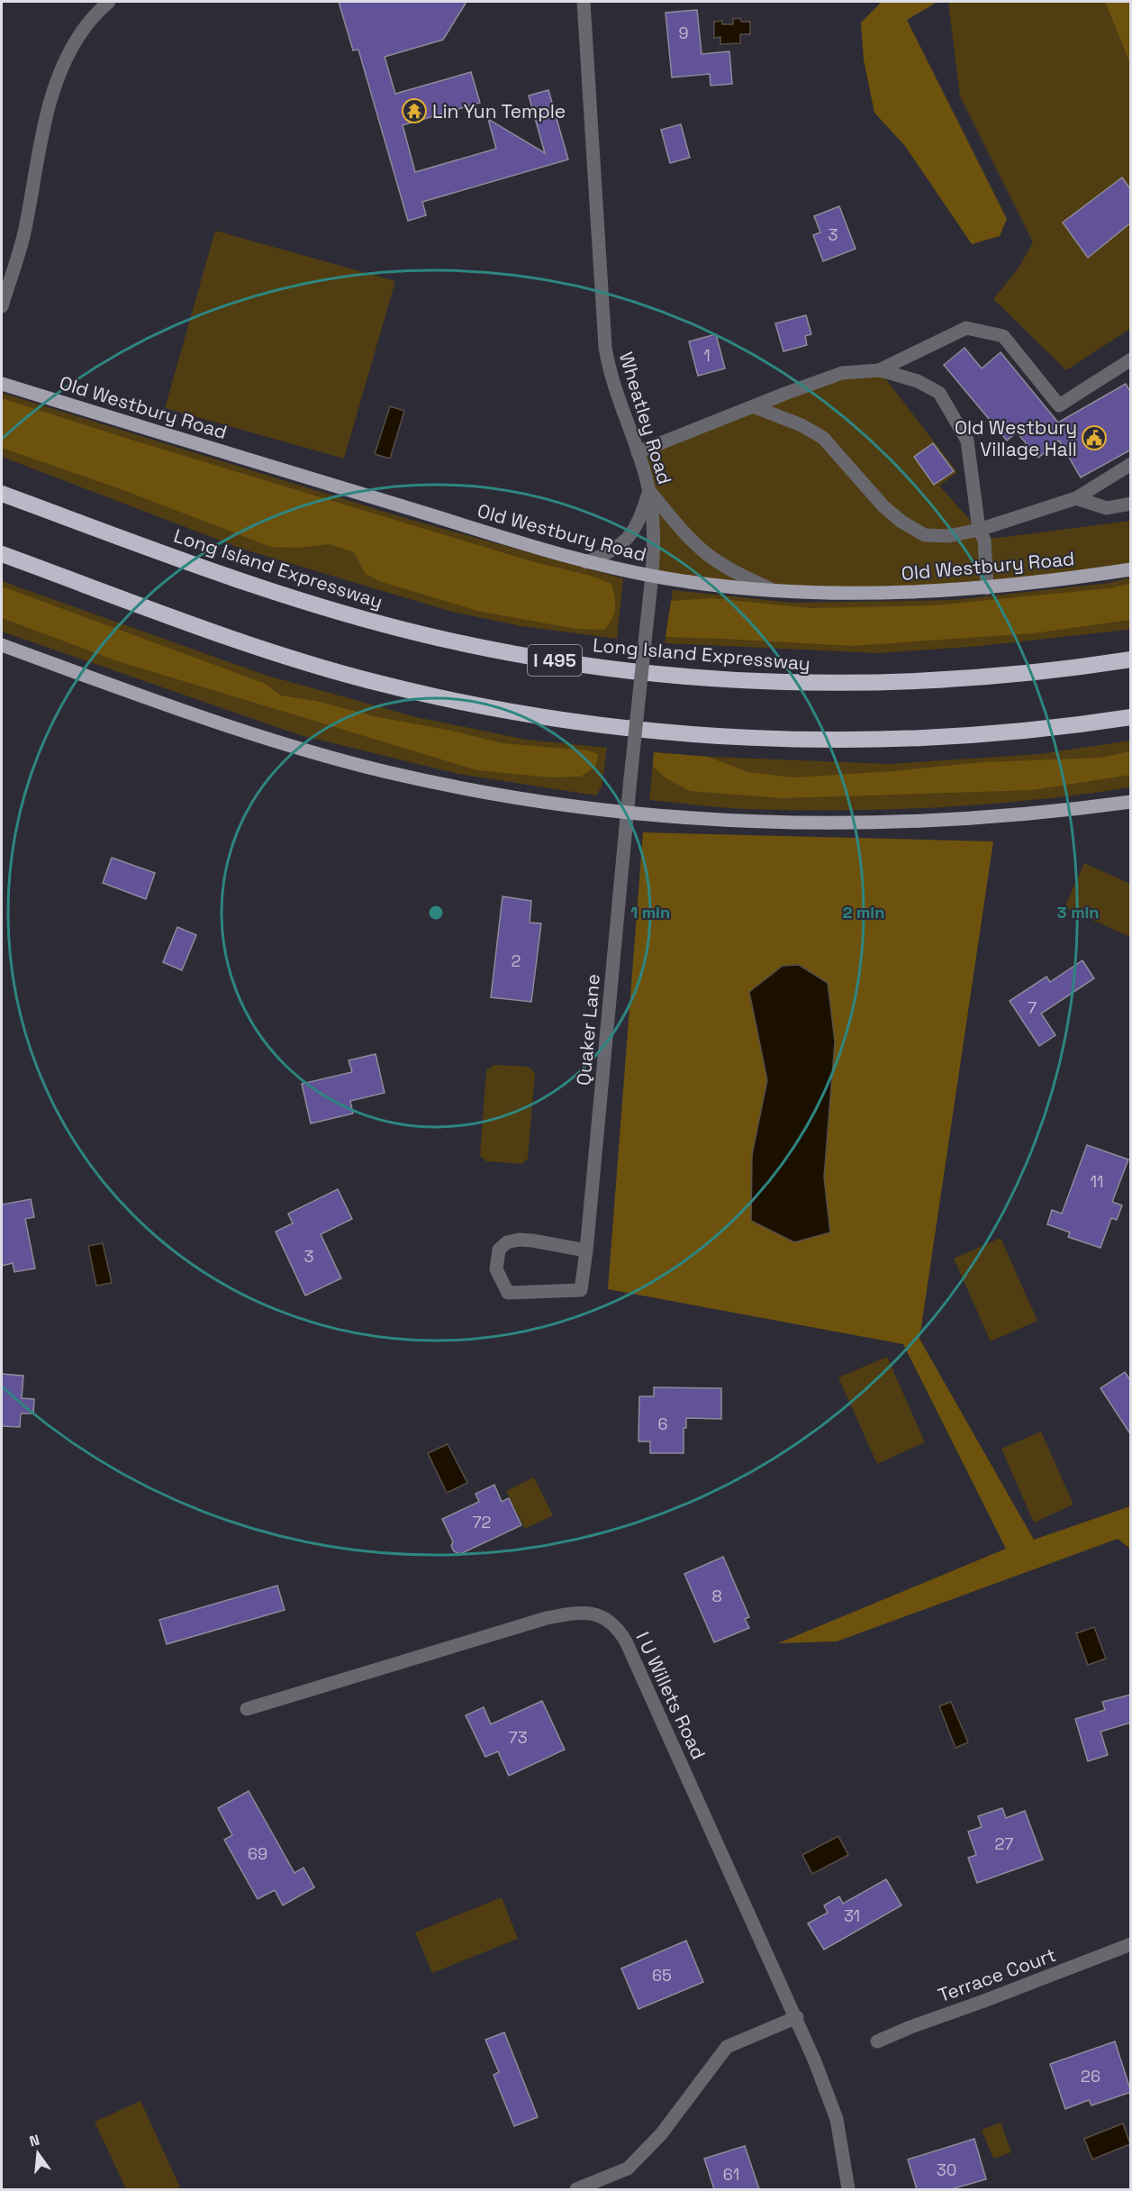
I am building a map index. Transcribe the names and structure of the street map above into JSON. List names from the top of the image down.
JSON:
{
  "streets": {
    "highway": ["Long Island Expressway", "I 495"],
    "main road": ["Old Westbury Road"],
    "street": [
      "Wheatley Road",
      "Quaker Lane",
      "I U Willets Road",
      "Terrace Court"
    ]
  },
  "crossings": [
    ["Old Westbury Road", "Wheatley Road"],
    ["Wheatley Road", "Quaker Lane"]
  ],
  "places": {
    "temple": ["Lin Yun Temple"],
    "public building": ["Old Westbury Village Hall"]
  },
  "house_numbers": [
    "9",
    "3",
    "1",
    "2",
    "7",
    "11",
    "3",
    "6",
    "72",
    "8",
    "73",
    "27",
    "69",
    "31",
    "65",
    "26",
    "30",
    "61"
  ],
  "north": "top",
  "rings": ["1 min", "2 min", "3 min"]
}
